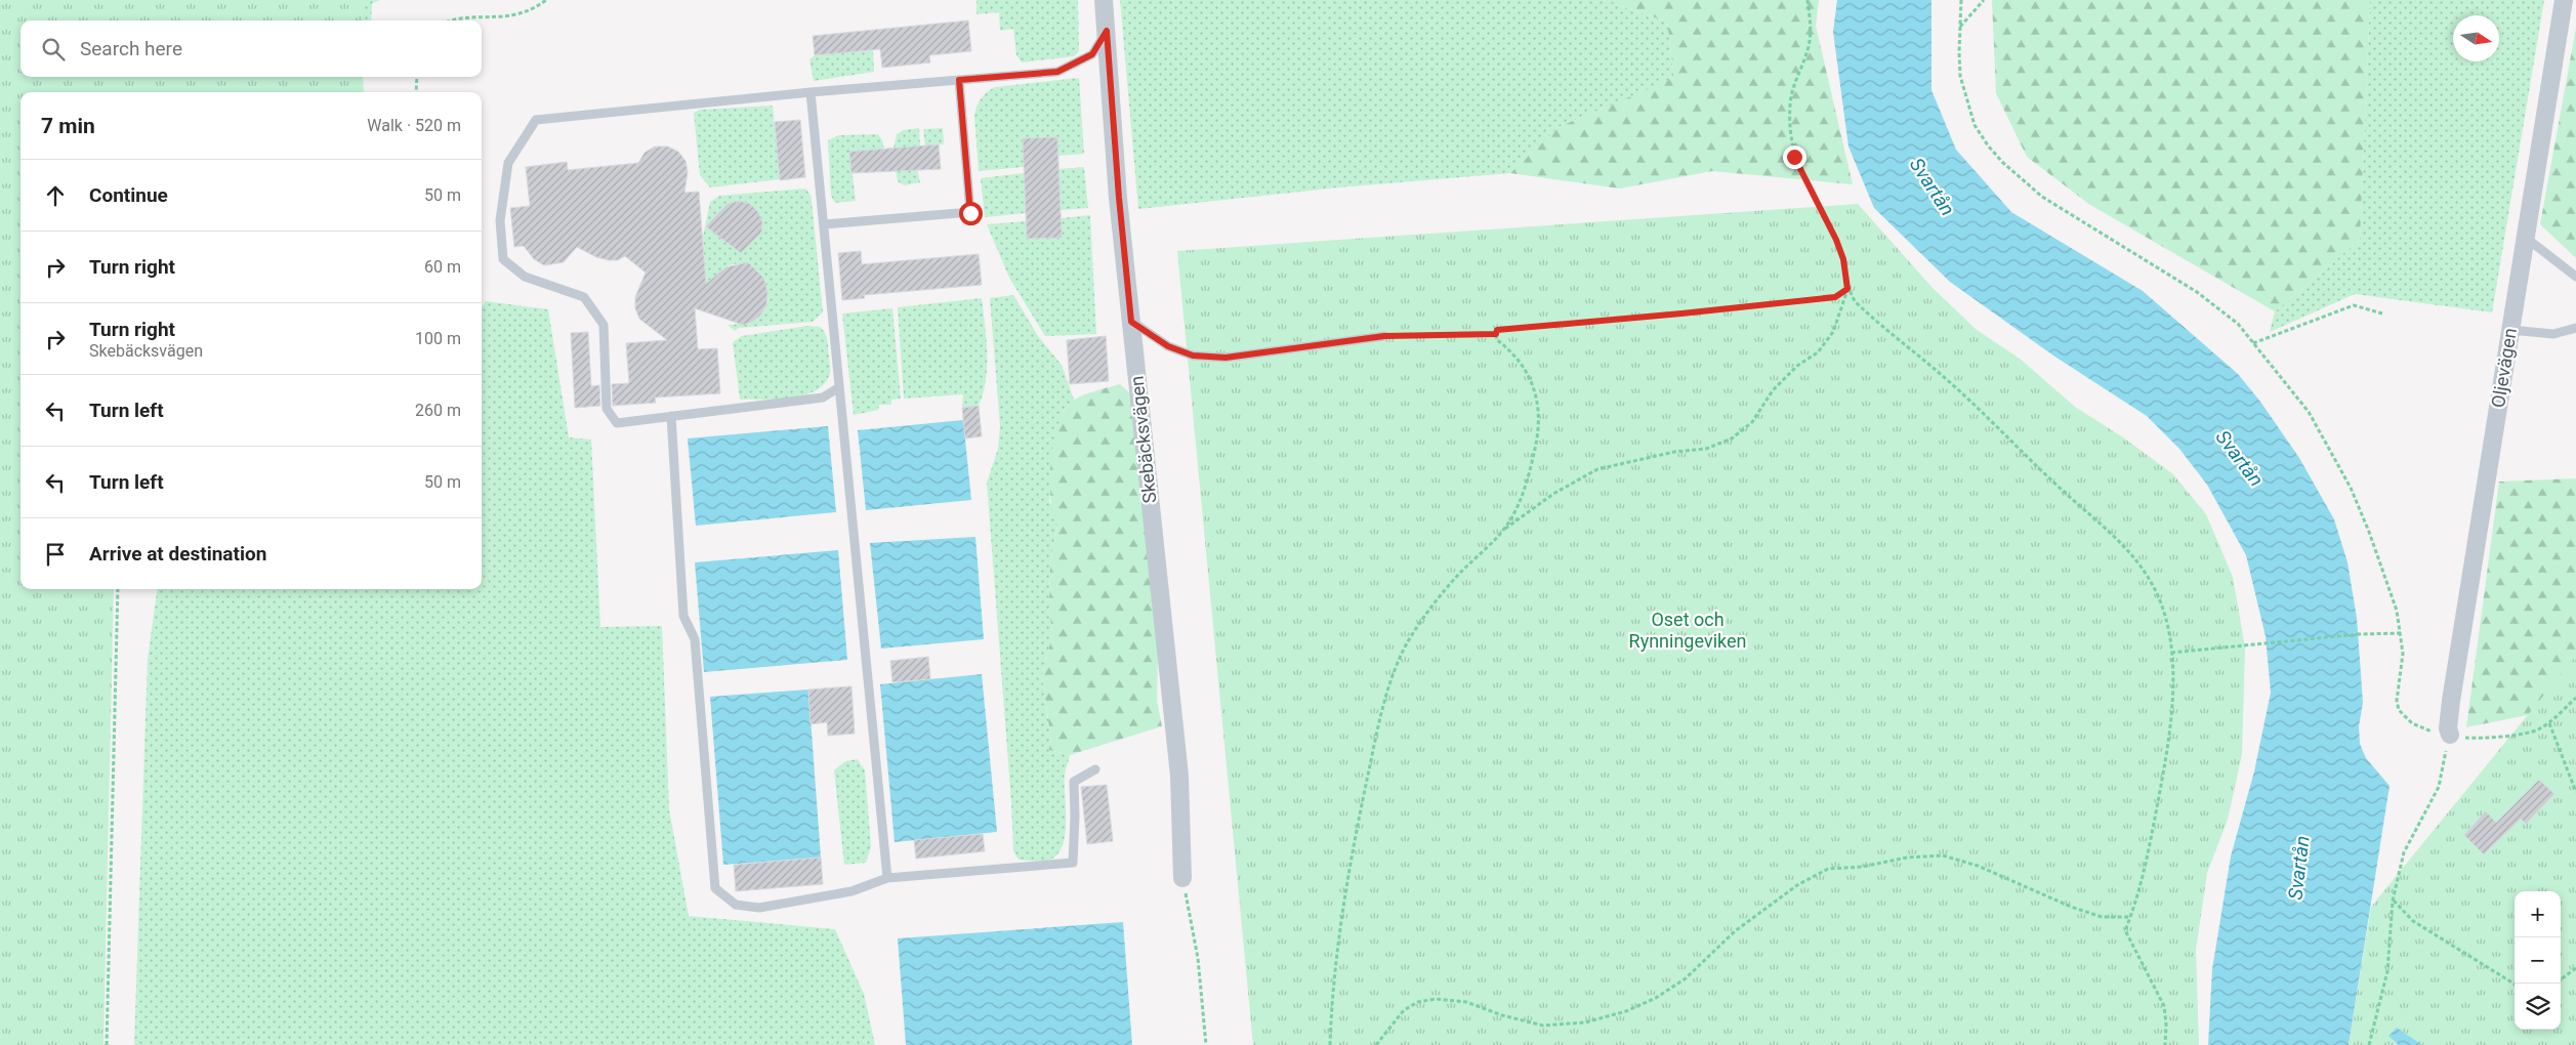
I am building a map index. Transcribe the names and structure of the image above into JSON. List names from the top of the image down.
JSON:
{
  "streets": {
    "street": ["Oljevägen", "Skebäcksvägen"]
  },
  "water": ["Svartån"],
  "parks": ["Oset och Rynningeviken"],
  "north": "right",
  "page": {
    "search": "Search here",
    "heading": ["7 min", "Walk · 520 m"],
    "list": [
      ["Continue", "50 m"],
      ["Turn right", "60 m"],
      ["Turn right", "Skebäcksvägen", "100 m"],
      ["Turn left", "260 m"],
      ["Turn left", "50 m"],
      "Arrive at destination"
    ],
    "map_buttons": ["+", "−"]
  }
}
